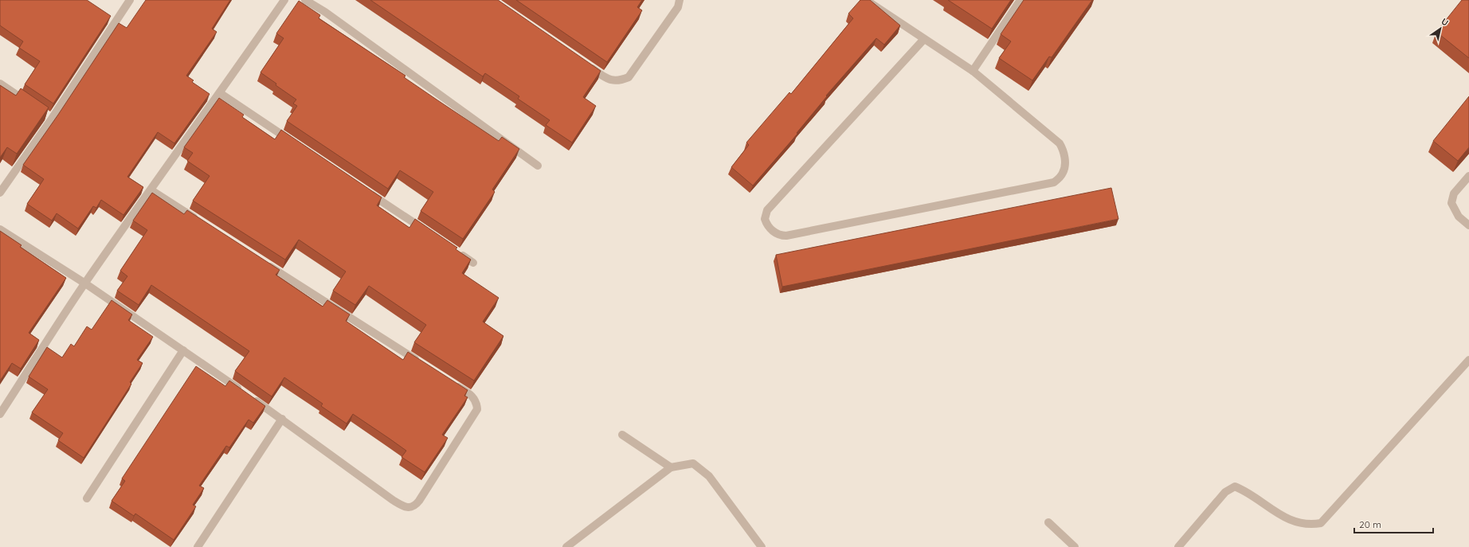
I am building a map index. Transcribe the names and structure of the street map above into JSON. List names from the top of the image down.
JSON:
{
  "scale_bar": "20 m",
  "north": "top right"
}
